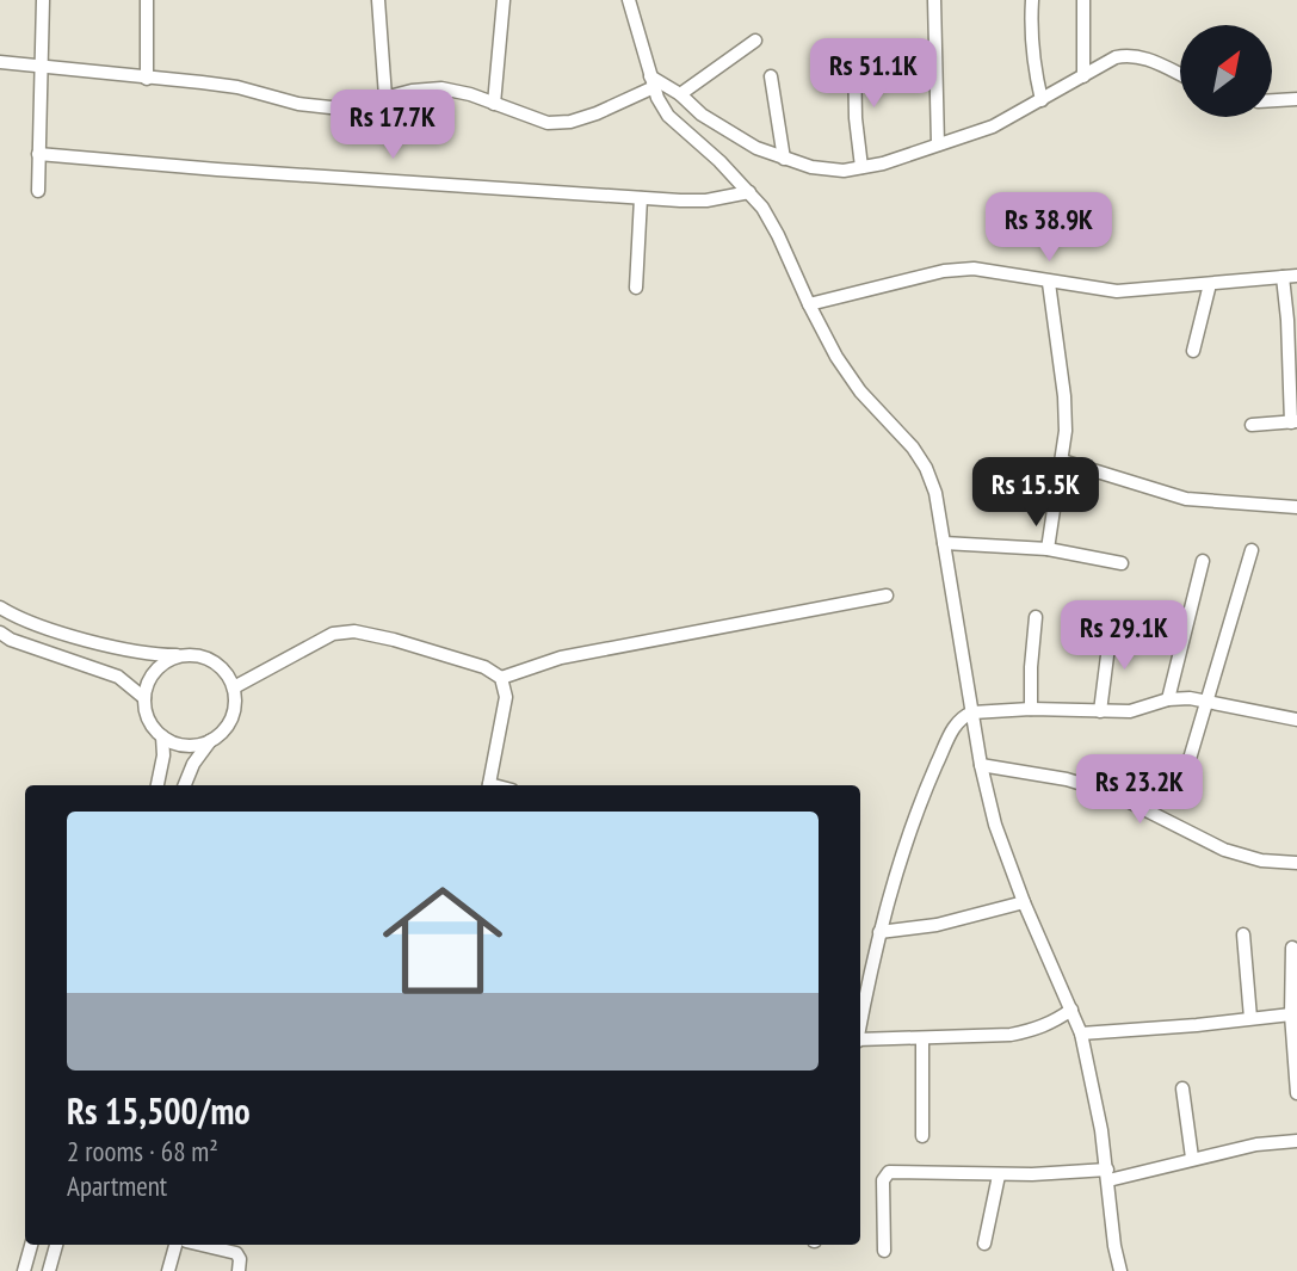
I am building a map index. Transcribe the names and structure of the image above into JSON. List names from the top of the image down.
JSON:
{
  "north": "top right",
  "page": {
    "price": [
      "Rs 51.1K",
      "Rs 17.7K",
      "Rs 38.9K",
      "Rs 15.5K",
      "Rs 29.1K",
      "Rs 23.2K"
    ],
    "list": [
      {
        "name": "Rs 15,500/mo",
        "note": "2 rooms · 68 m² · Apartment"
      }
    ]
  }
}
